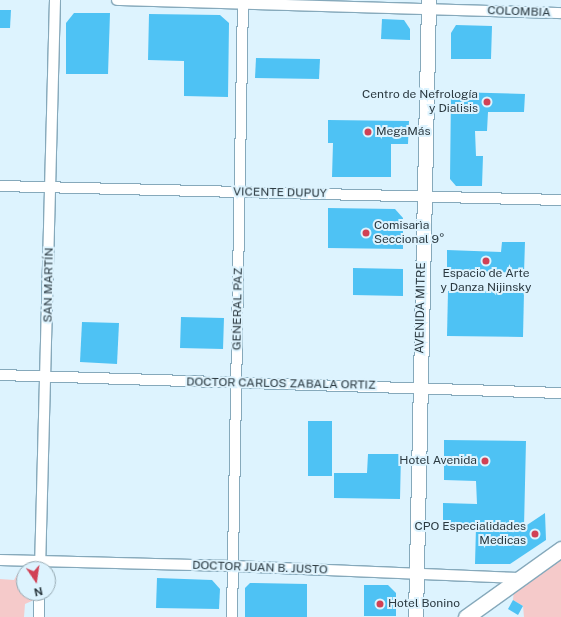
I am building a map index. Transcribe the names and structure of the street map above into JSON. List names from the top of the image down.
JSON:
{
  "streets": {
    "main road": ["AVENIDA MITRE"],
    "street": [
      "COLOMBIA",
      "VICENTE DUPUY",
      "SAN MARTÍN",
      "GENERAL PAZ",
      "DOCTOR CARLOS ZABALA ORTIZ",
      "DOCTOR JUAN B. JUSTO"
    ]
  },
  "crossings": [
    ["COLOMBIA", "AVENIDA MITRE"],
    ["COLOMBIA", "GENERAL PAZ"],
    ["VICENTE DUPUY", "SAN MARTÍN"],
    ["VICENTE DUPUY", "AVENIDA MITRE"],
    ["VICENTE DUPUY", "GENERAL PAZ"],
    ["SAN MARTÍN", "DOCTOR CARLOS ZABALA ORTIZ"],
    ["AVENIDA MITRE", "DOCTOR CARLOS ZABALA ORTIZ"],
    ["AVENIDA MITRE", "DOCTOR JUAN B. JUSTO"],
    ["GENERAL PAZ", "DOCTOR CARLOS ZABALA ORTIZ"],
    ["GENERAL PAZ", "DOCTOR JUAN B. JUSTO"]
  ],
  "places": [
    "Centro de Nefrología y Dialisis",
    "MegaMás",
    "Comisarìa Seccional 9°",
    "Espacio de Arte y Danza Nijinsky",
    "Hotel Avenida",
    "CPO Especialidades Medicas",
    "Hotel Bonino"
  ],
  "north": "bottom"
}
